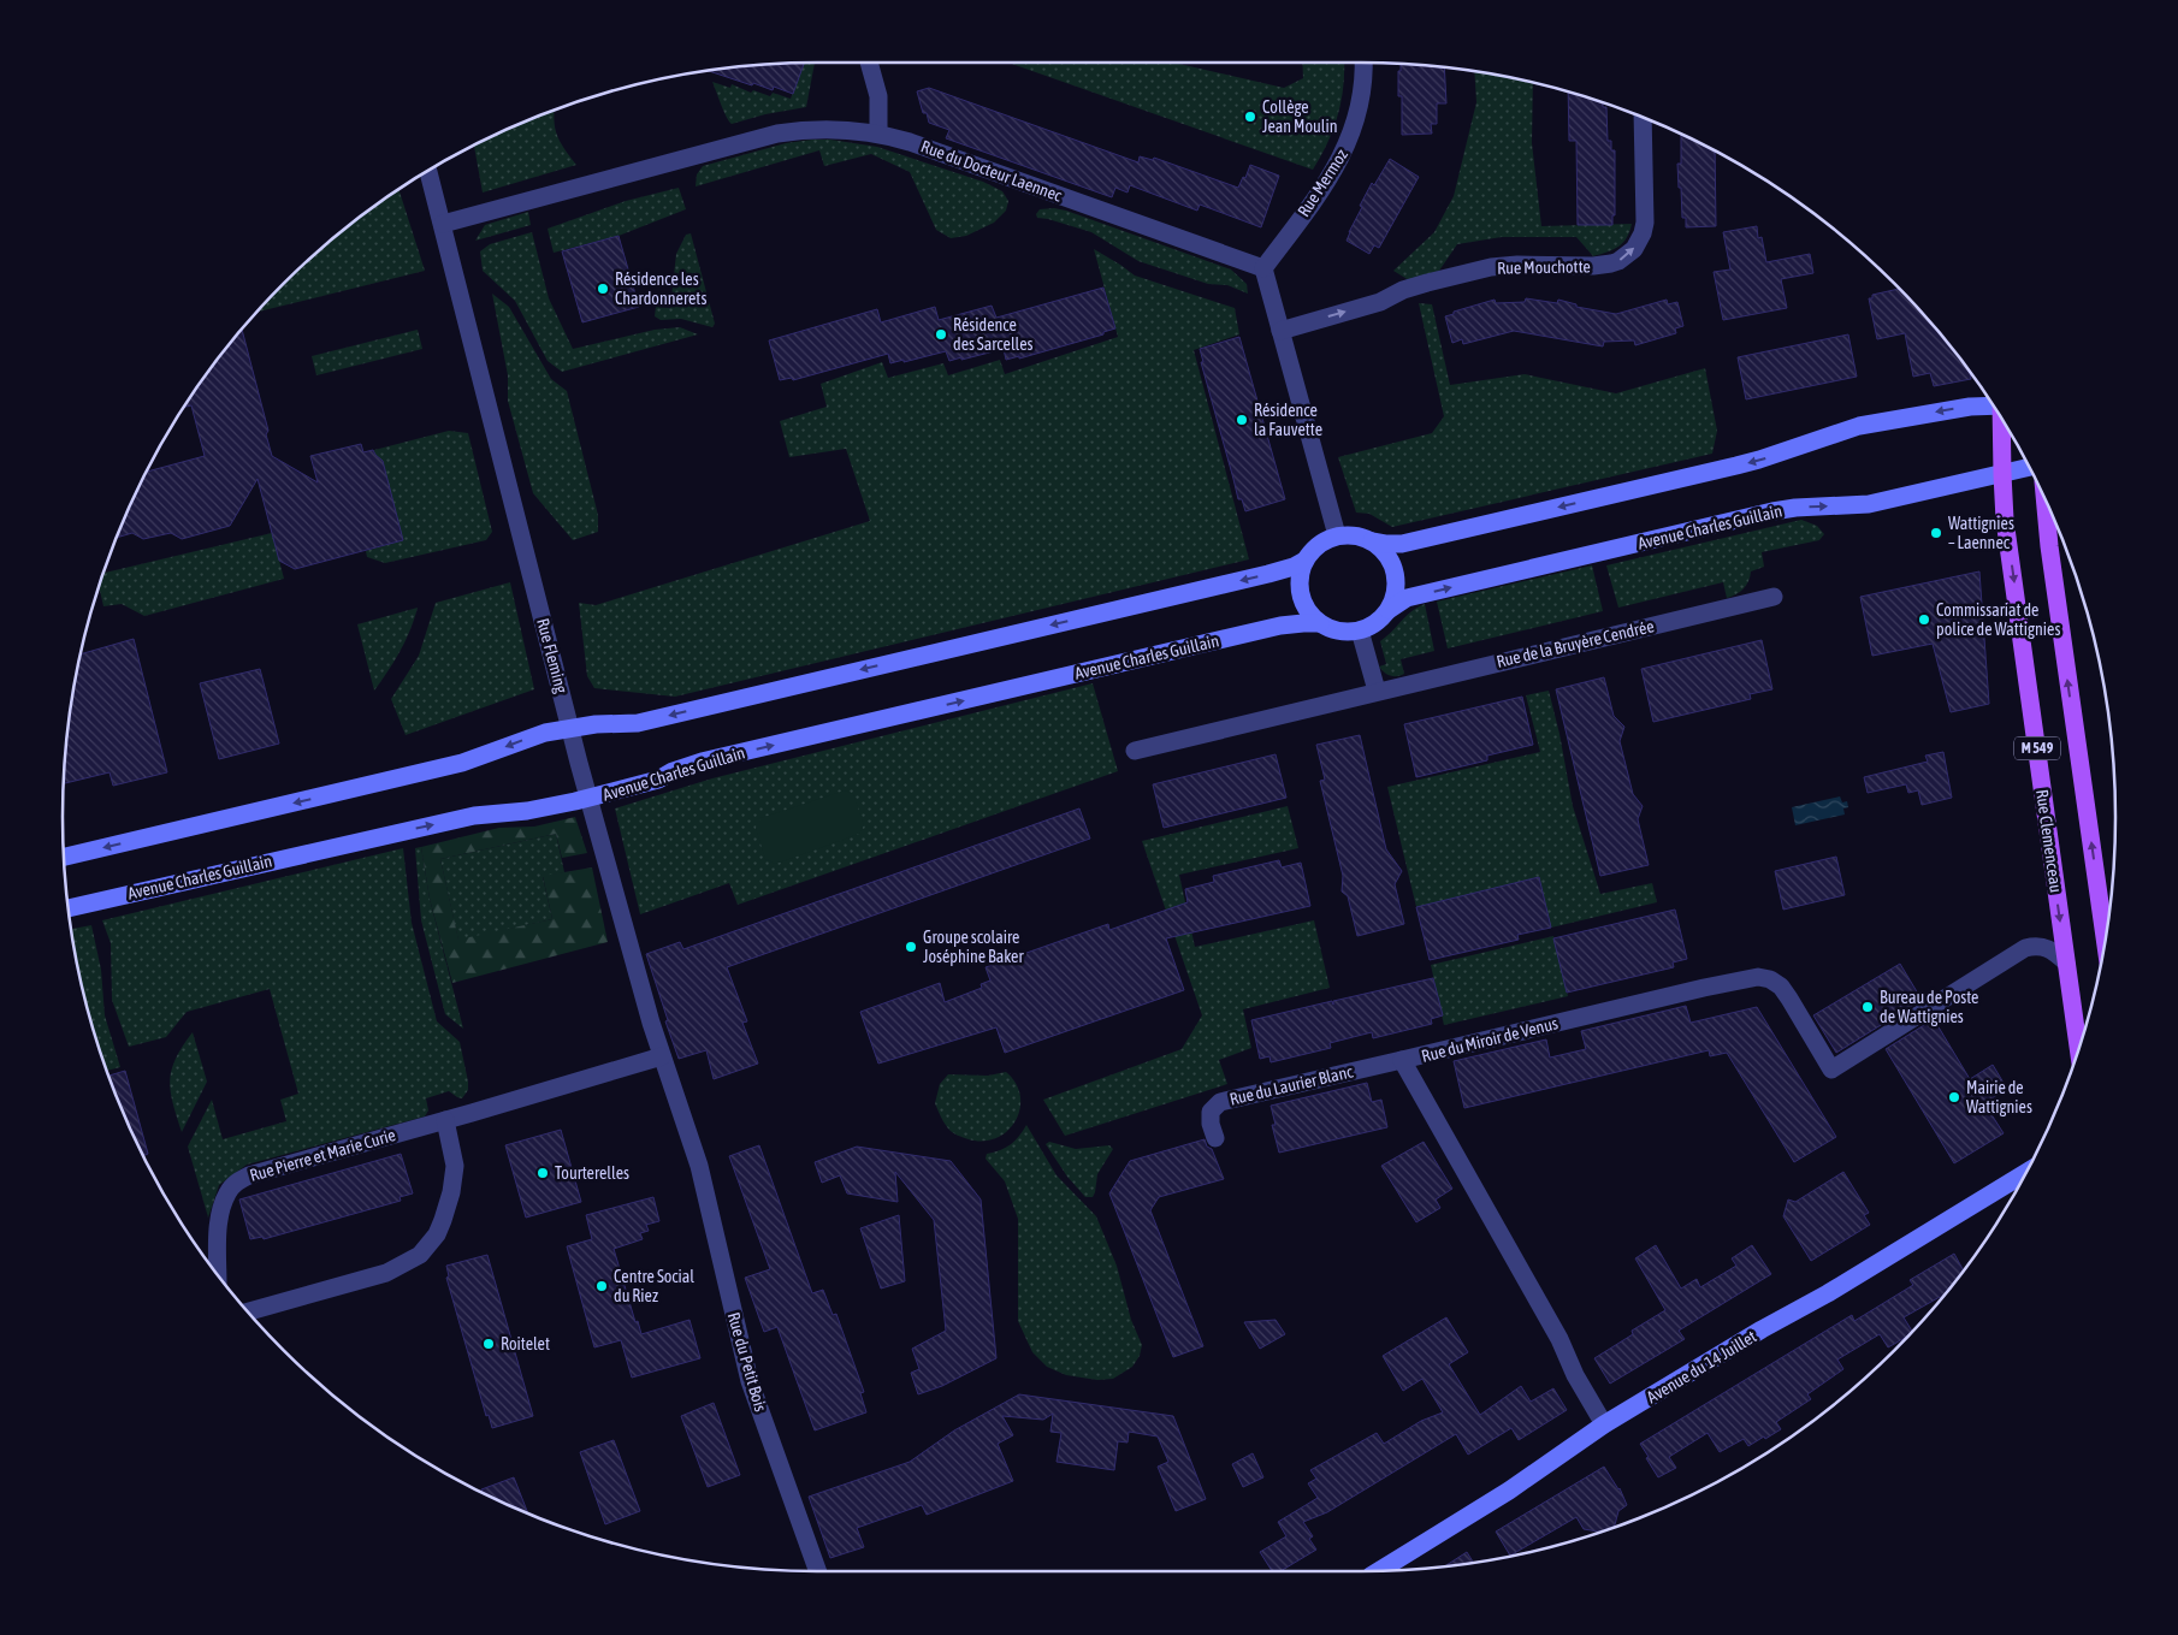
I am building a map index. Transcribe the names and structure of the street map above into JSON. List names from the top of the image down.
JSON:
{
  "streets": {
    "main road": ["M 549", "Rue Clemenceau"],
    "street": [
      "Rue du Docteur Laennec",
      "Rue Mermoz",
      "Rue Mouchotte",
      "Avenue Charles Guillain",
      "Rue de la Bruyère Cendrée",
      "Rue Fleming",
      "Rue du Miroir de Venus",
      "Rue du Laurier Blanc",
      "Rue Pierre et Marie Curie",
      "Rue du Petit Bois",
      "Avenue du 14 Juillet"
    ]
  },
  "crossings": [
    ["Rue du Docteur Laennec", "Rue Mermoz"],
    ["Rue du Docteur Laennec", "Rue Fleming"],
    ["Avenue Charles Guillain", "Rue Fleming"],
    ["Avenue Charles Guillain", "Rue Clemenceau"],
    ["Rue Fleming", "Rue Pierre et Marie Curie"],
    ["Rue Fleming", "Rue du Petit Bois"],
    ["Rue Clemenceau", "Rue du Miroir de Venus"],
    ["Rue du Miroir de Venus", "Rue du Laurier Blanc"],
    ["Rue du Miroir de Venus", "Avenue du 14 Juillet"]
  ],
  "one_way": ["Rue Mouchotte"],
  "places": [
    "Collège Jean Moulin",
    "Résidence les Chardonnerets",
    "Résidence des Sarcelles",
    "Résidence la Fauvette",
    "Wattignies – Laennec",
    "Commissariat de police de Wattignies",
    "Groupe scolaire Joséphine Baker",
    "Bureau de Poste de Wattignies",
    "Mairie de Wattignies",
    "Tourterelles",
    "Centre Social du Riez",
    "Roitelet"
  ]
}
